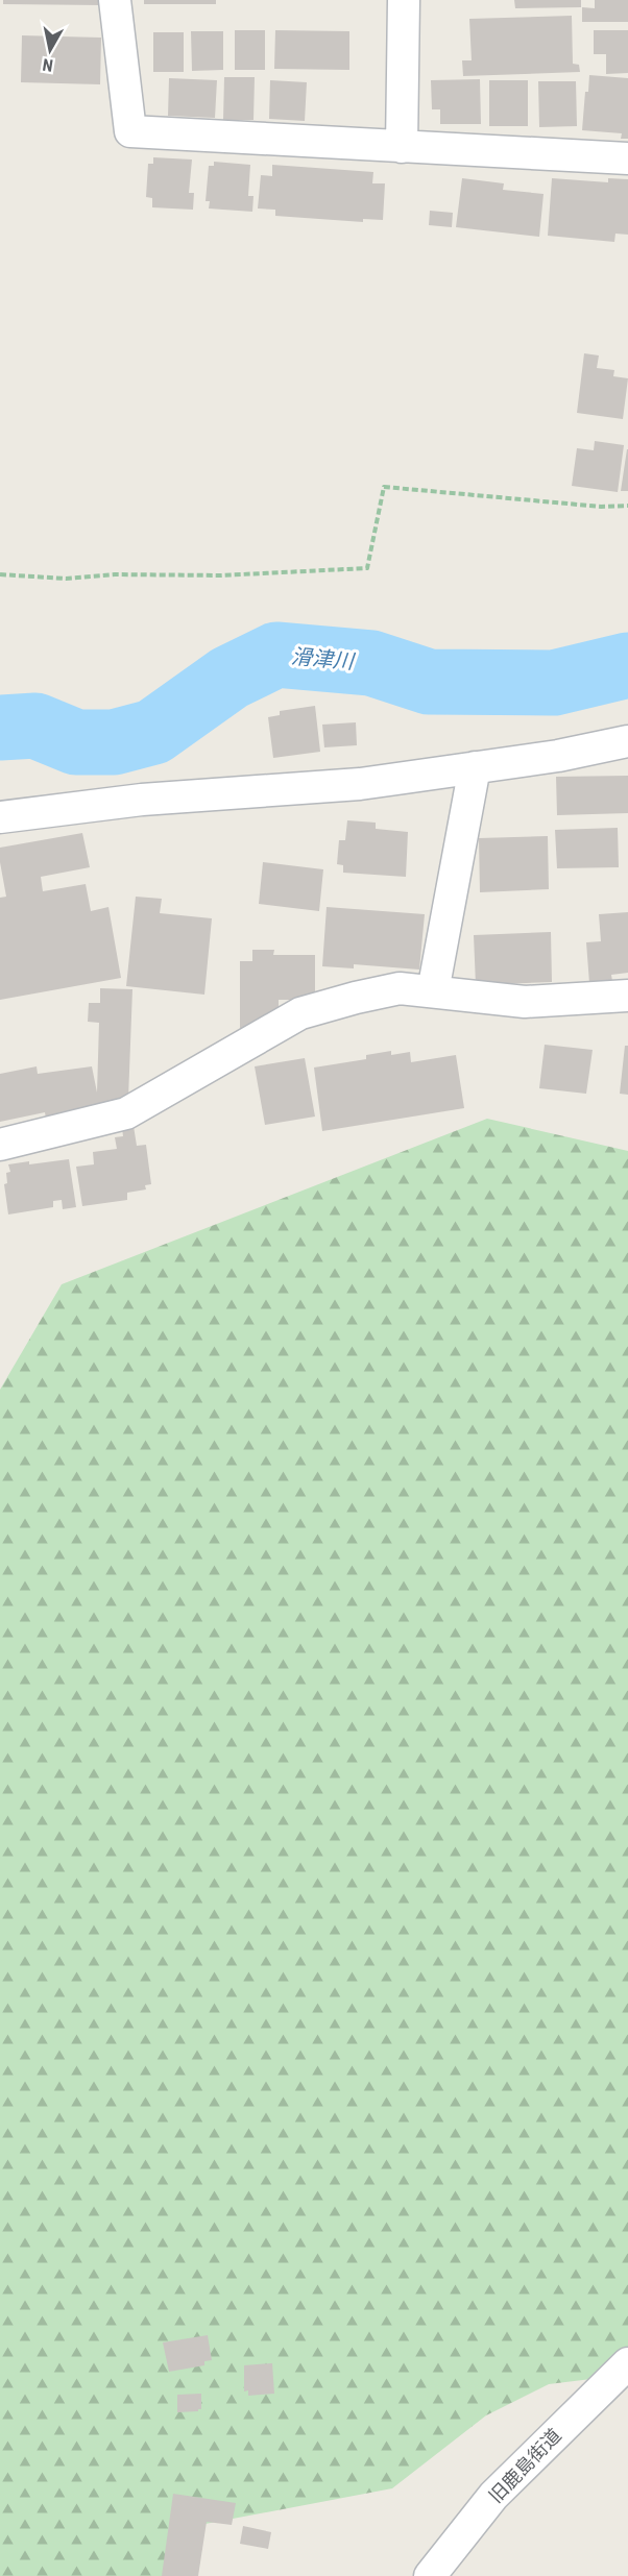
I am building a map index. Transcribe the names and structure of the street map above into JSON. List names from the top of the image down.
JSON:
{
  "streets": {
    "street": ["旧鹿島街道"]
  },
  "water": ["滑津川"],
  "north": "bottom"
}
